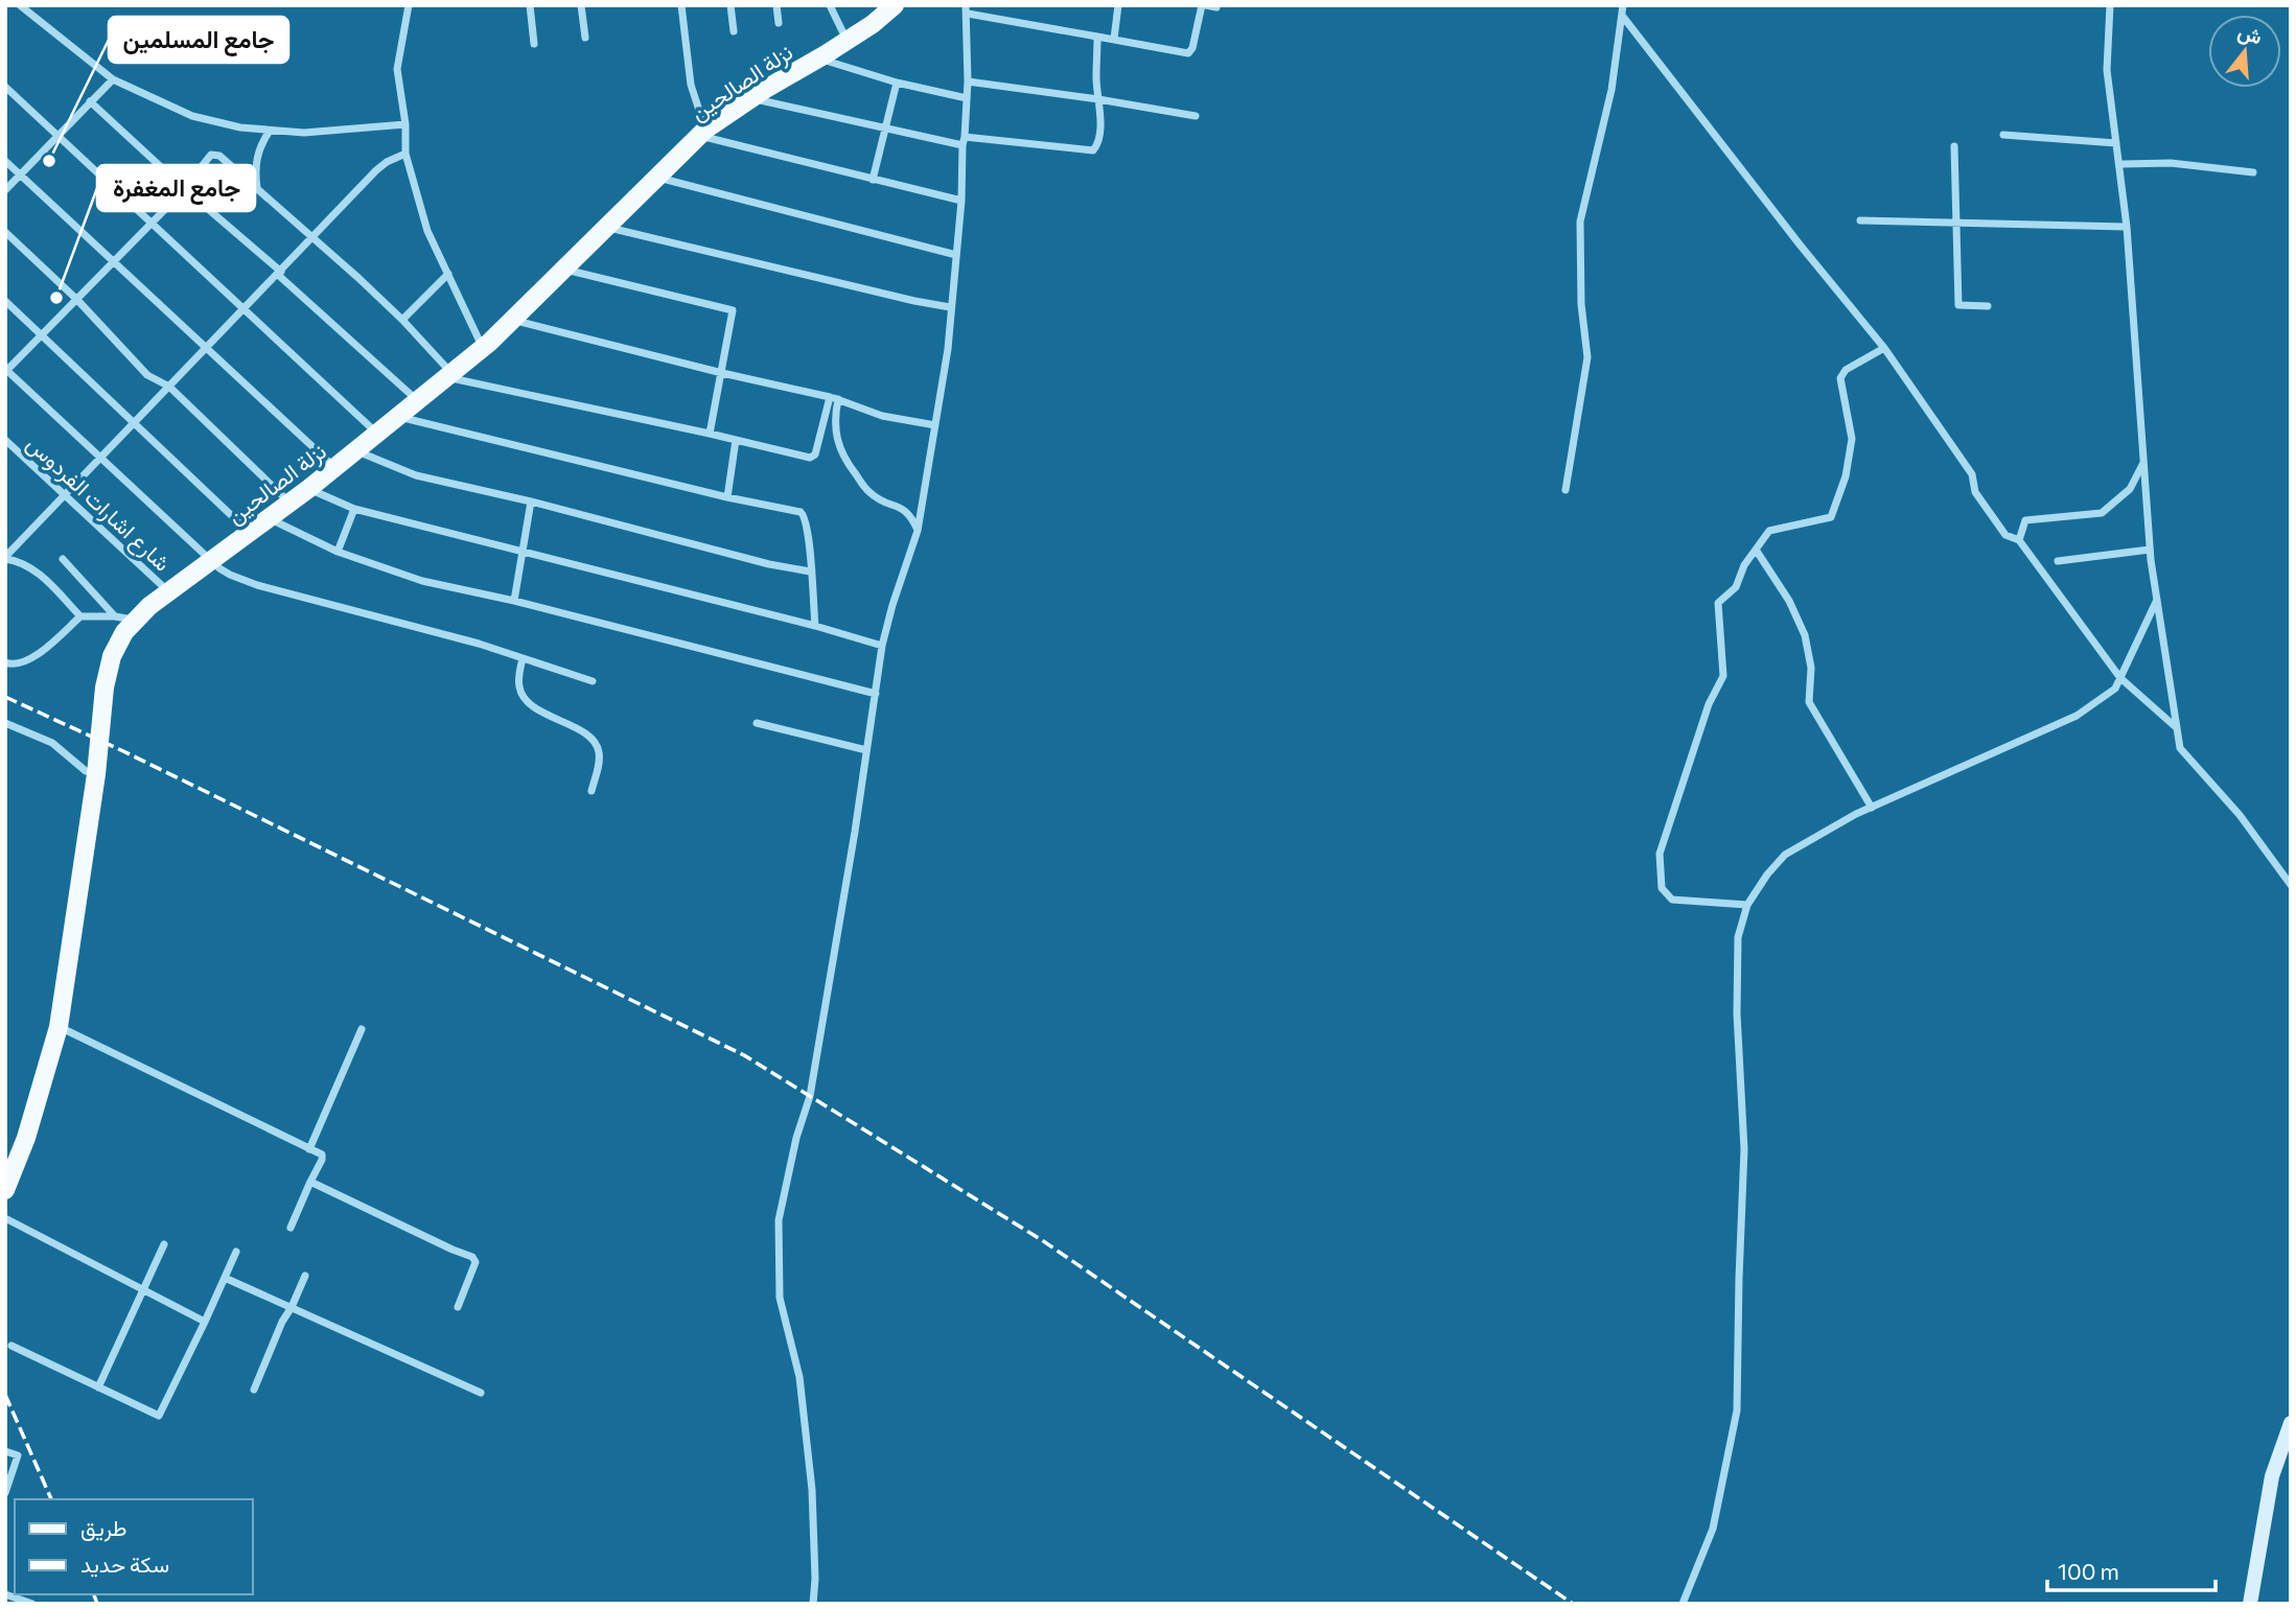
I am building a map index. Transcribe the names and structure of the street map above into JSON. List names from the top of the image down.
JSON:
{
  "streets": {
    "main road": ["نزلة الصالحين"],
    "street": ["شارع اشارات الفردوس"]
  },
  "crossings": [
    ["نزلة الصالحين", "شارع اشارات الفردوس"]
  ],
  "places": ["جامع المسلمين", "جامع المغفرة"],
  "legend": ["طريق", "سكة حديد"],
  "scale_bar": "100 m",
  "north": "top"
}
